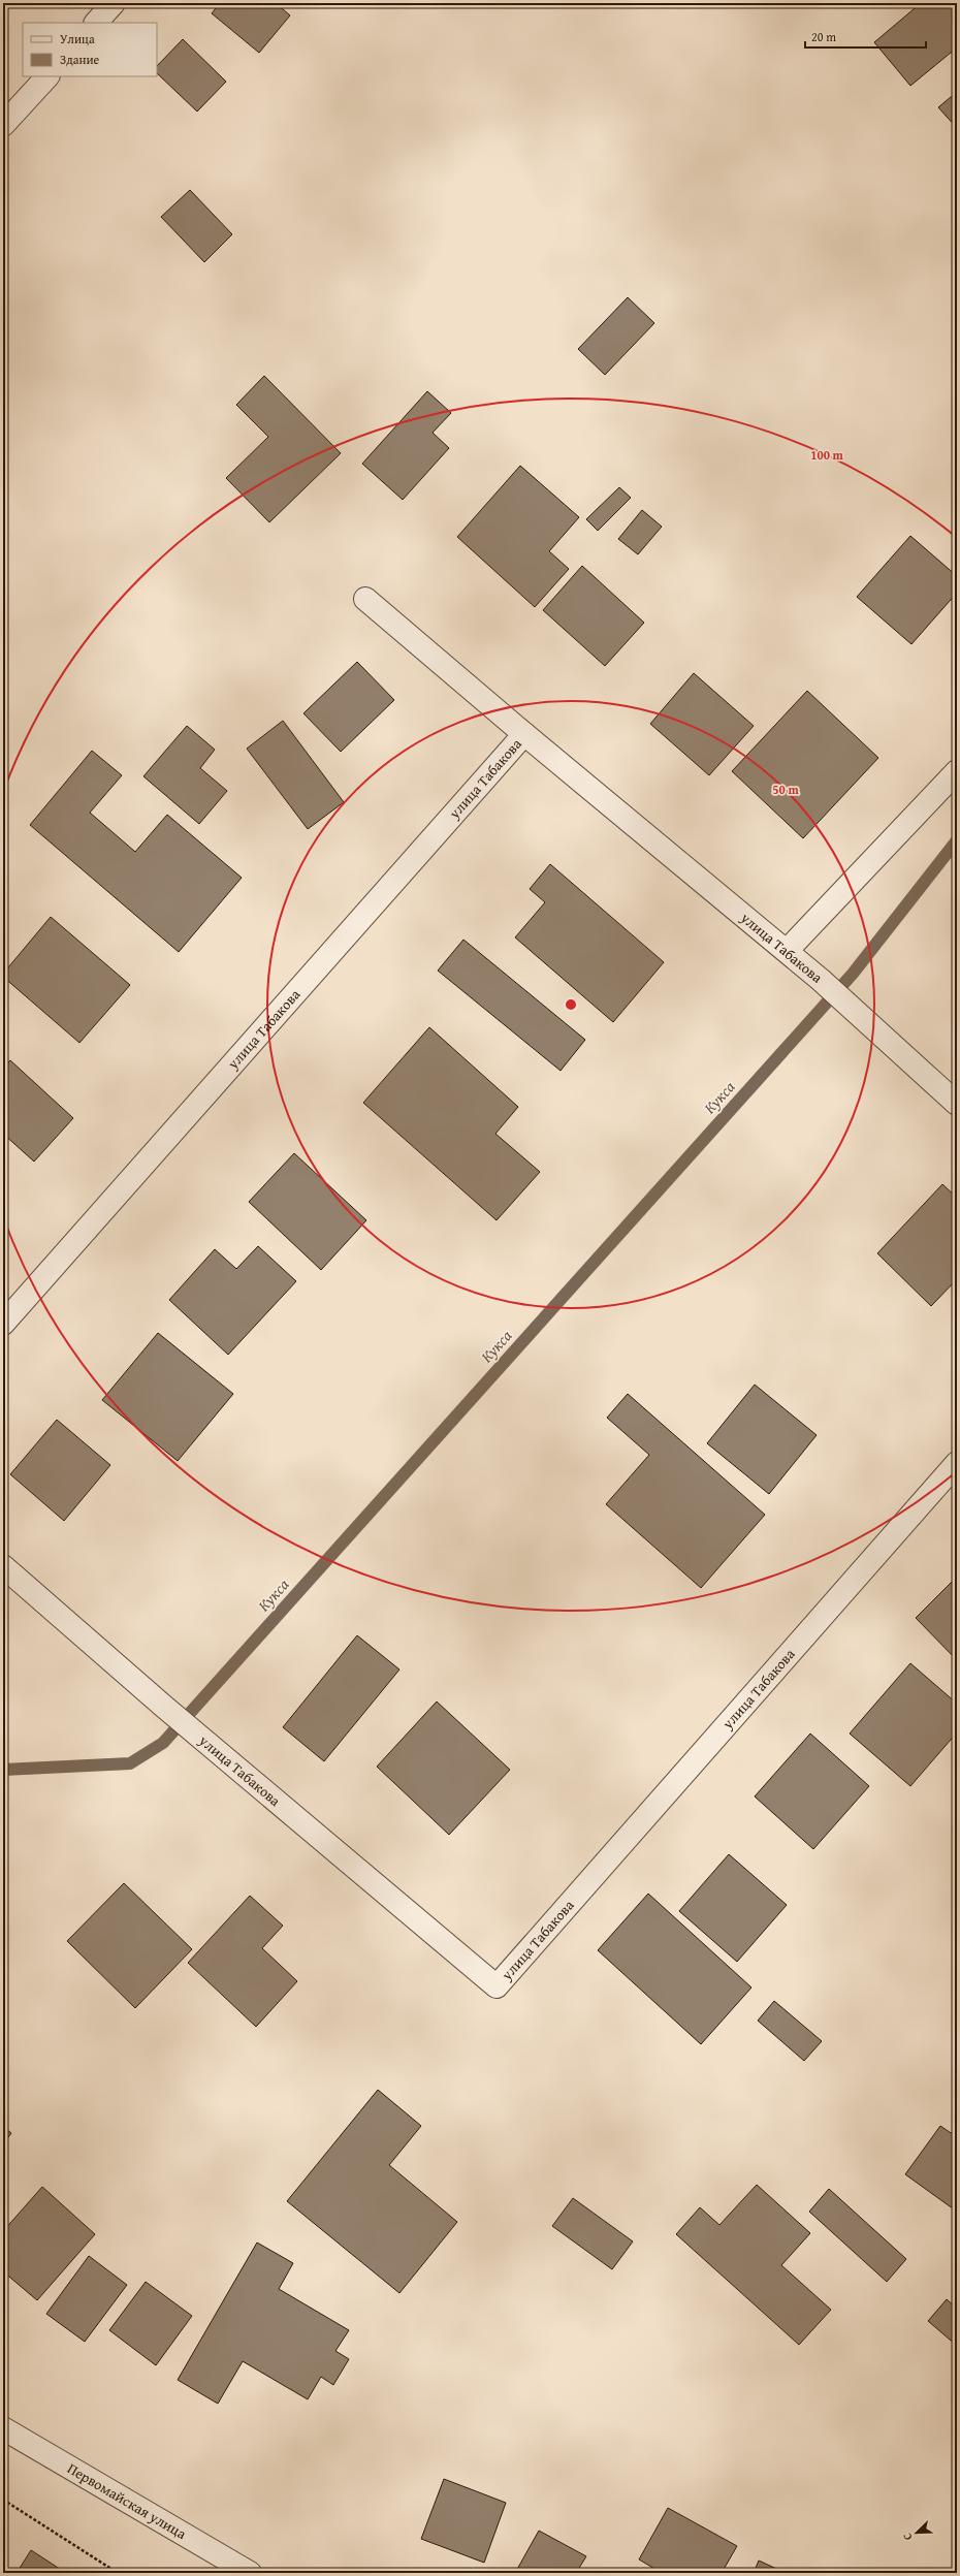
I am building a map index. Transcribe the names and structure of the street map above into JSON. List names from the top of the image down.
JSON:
{
  "streets": {
    "street": ["улица Табакова", "Первомайская улица"]
  },
  "water": ["Кукса"],
  "legend": ["Улица", "Здание"],
  "scale_bar": "20 m",
  "north": "bottom left",
  "rings": ["100 m", "50 m"]
}
